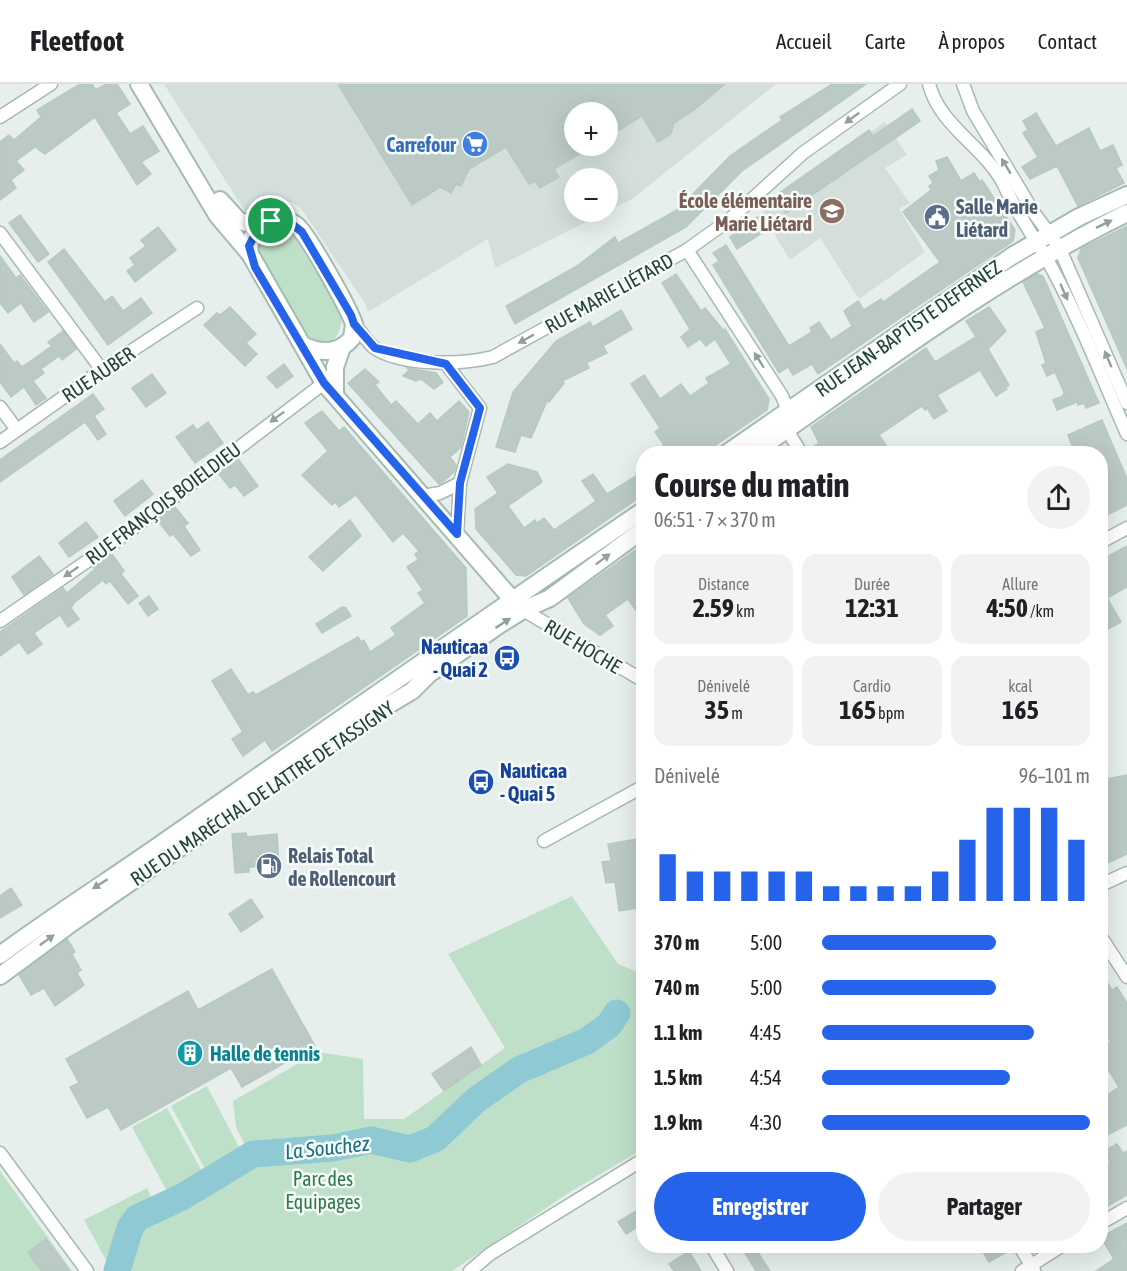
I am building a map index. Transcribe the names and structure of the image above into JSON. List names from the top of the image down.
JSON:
{
  "streets": {
    "main road": ["RUE JEAN-BAPTISTE DEFERNEZ", "RUE DU MARÉCHAL DE LATTRE DE TASSIGNY"],
    "street": [
      "RUE MARIE LIÉTARD",
      "RUE AUBER",
      "RUE FRANÇOIS BOIELDIEU",
      "RUE HOCHE"
    ]
  },
  "crossings": [
    ["RUE HOCHE", "RUE DU MARÉCHAL DE LATTRE DE TASSIGNY"]
  ],
  "one_way": ["RUE MARIE LIÉTARD", "RUE FRANÇOIS BOIELDIEU"],
  "water": ["La Souchez"],
  "parks": ["Parc des Equipages"],
  "places": {
    "supermarket": ["Carrefour"],
    "school or university": ["École élémentaire Marie Liétard"],
    "public building": ["Salle Marie Liétard"],
    "bus stop": ["Nauticaa - Quai 2", "Nauticaa - Quai 5"],
    "fuel station": ["Relais Total de Rollencourt"],
    "building": ["Halle de tennis"]
  },
  "page": {
    "header": "Fleetfoot",
    "nav": [
      "Accueil",
      "Carte",
      "À propos",
      "Contact"
    ],
    "map_buttons": ["+", "−"],
    "heading": ["Course du matin", "06:51 · 7 × 370 m"],
    "stats": [
      ["Distance", "2.59 km"],
      ["Durée", "12:31"],
      ["Allure", "4:50 /km"],
      ["Dénivelé", "35 m"],
      ["Cardio", "165 bpm"],
      ["kcal", "165"]
    ],
    "chart": ["Dénivelé", "96–101 m"],
    "list": [
      {
        "name": "370 m",
        "note": "5:00"
      },
      {
        "name": "740 m",
        "note": "5:00"
      },
      {
        "name": "1.1 km",
        "note": "4:45"
      },
      {
        "name": "1.5 km",
        "note": "4:54"
      },
      {
        "name": "1.9 km",
        "note": "4:30"
      }
    ],
    "buttons": ["Enregistrer", "Partager"]
  }
}
